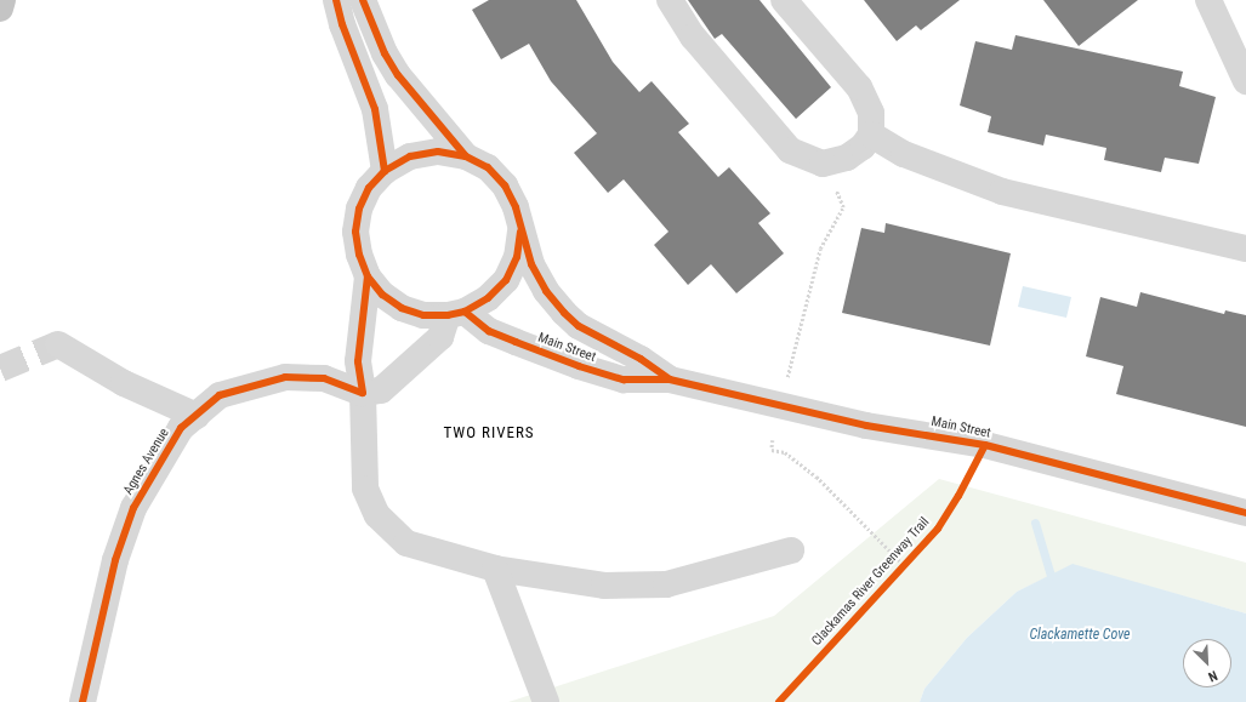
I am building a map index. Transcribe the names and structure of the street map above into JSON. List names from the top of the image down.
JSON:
{
  "streets": {
    "street": ["Main Street", "Agnes Avenue"],
    "cycle path": ["Clackamas River Greenway Trail"]
  },
  "districts": ["TWO RIVERS"],
  "water": ["Clackamette Cove"],
  "north": "bottom right"
}
